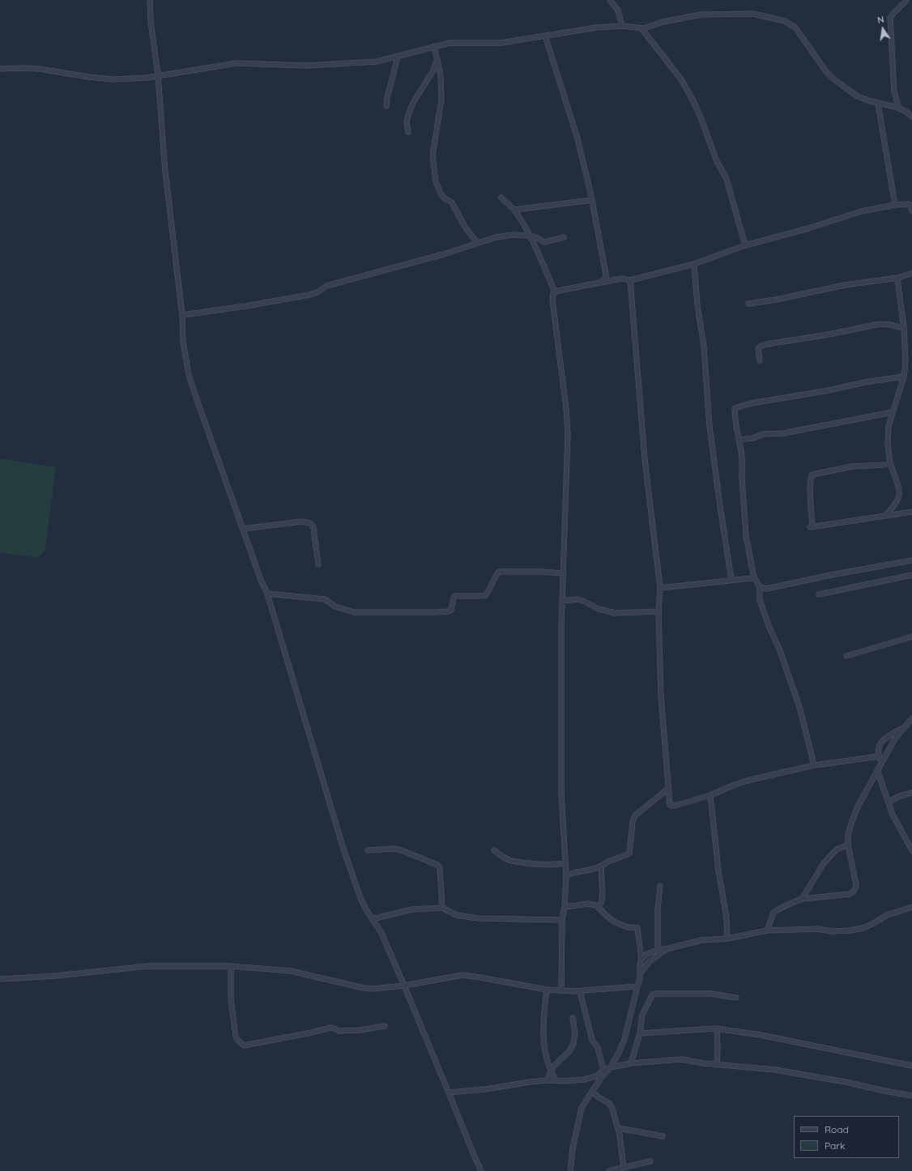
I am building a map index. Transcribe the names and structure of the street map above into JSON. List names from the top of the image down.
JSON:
{
  "legend": ["Road", "Park"],
  "north": "top"
}
